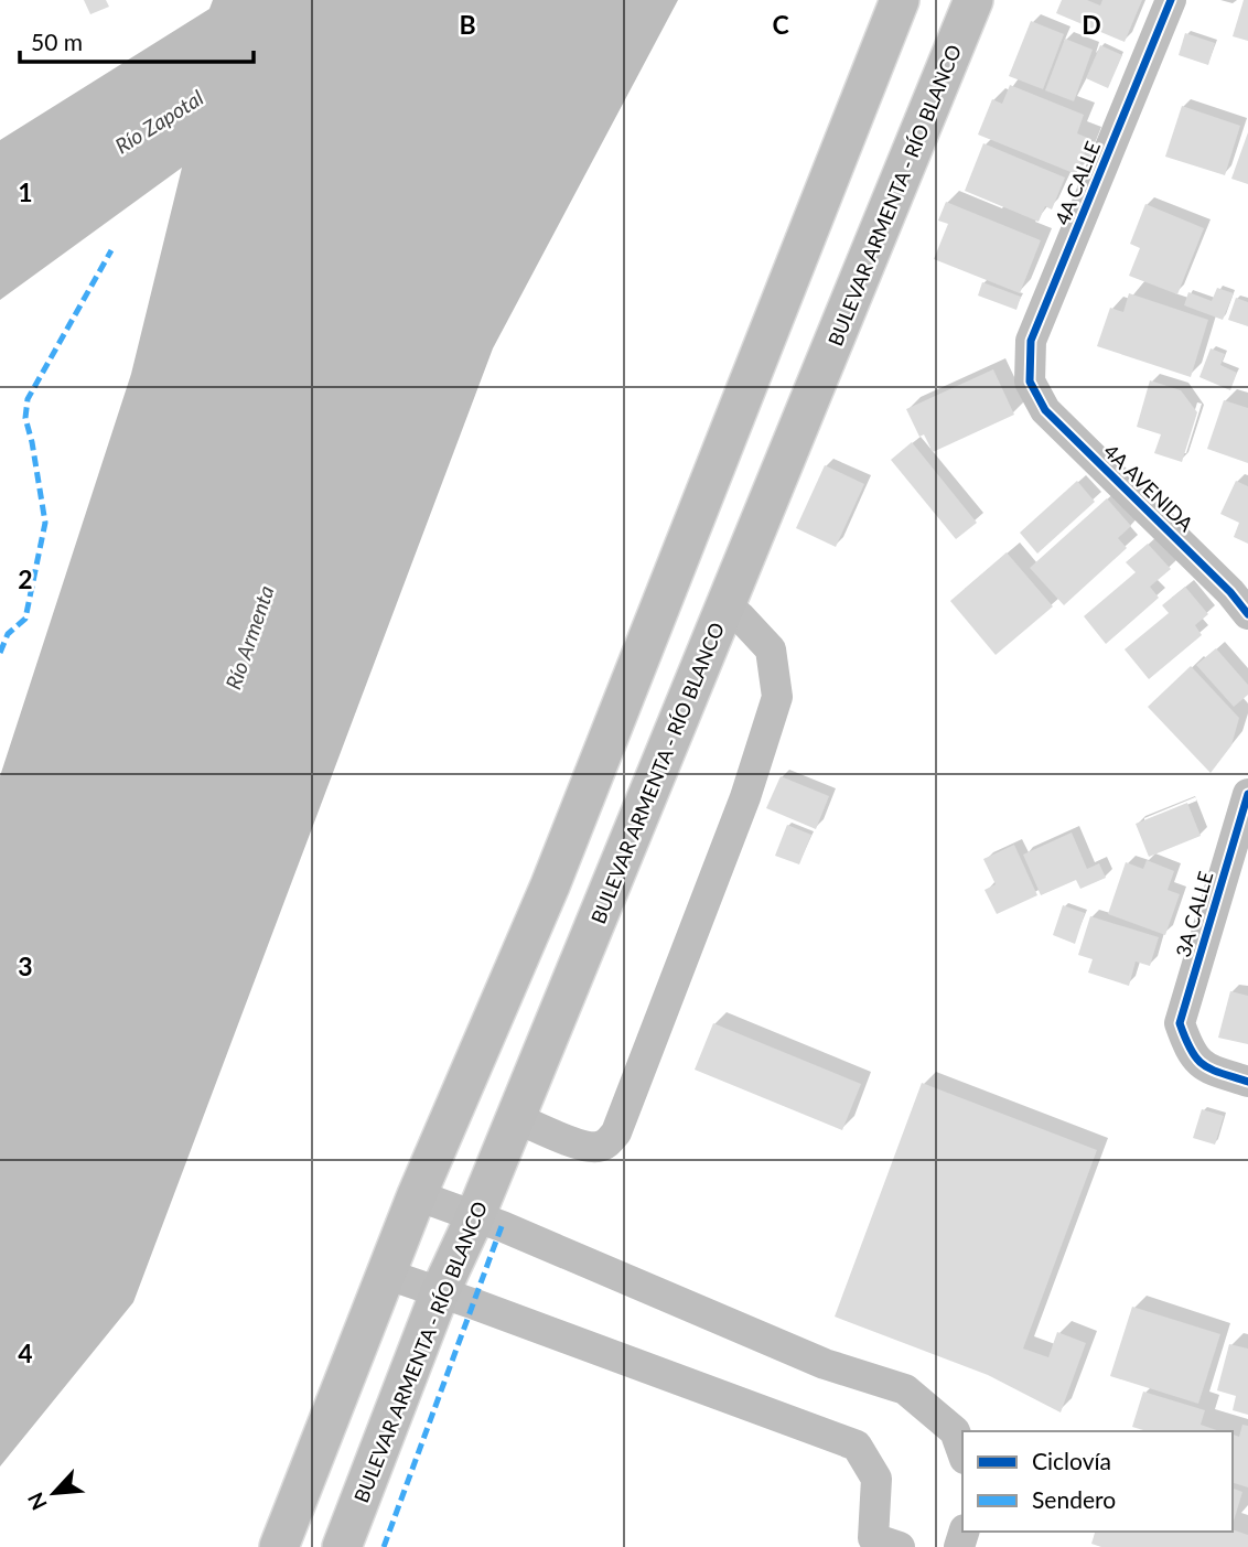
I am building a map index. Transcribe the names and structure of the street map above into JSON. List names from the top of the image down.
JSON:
{
  "streets": {
    "main road": ["BULEVAR ARMENTA - RÍO BLANCO"],
    "street": ["4A CALLE", "4A AVENIDA", "3A CALLE"]
  },
  "crossings": [
    ["4A CALLE", "4A AVENIDA"]
  ],
  "water": ["Río Zapotal", "Río Armenta"],
  "legend": ["Ciclovía", "Sendero"],
  "scale_bar": "50 m",
  "north": "bottom left",
  "grid": {
    "columns": ["B", "C", "D"],
    "rows": [
      "1",
      "2",
      "3",
      "4"
    ]
  }
}
